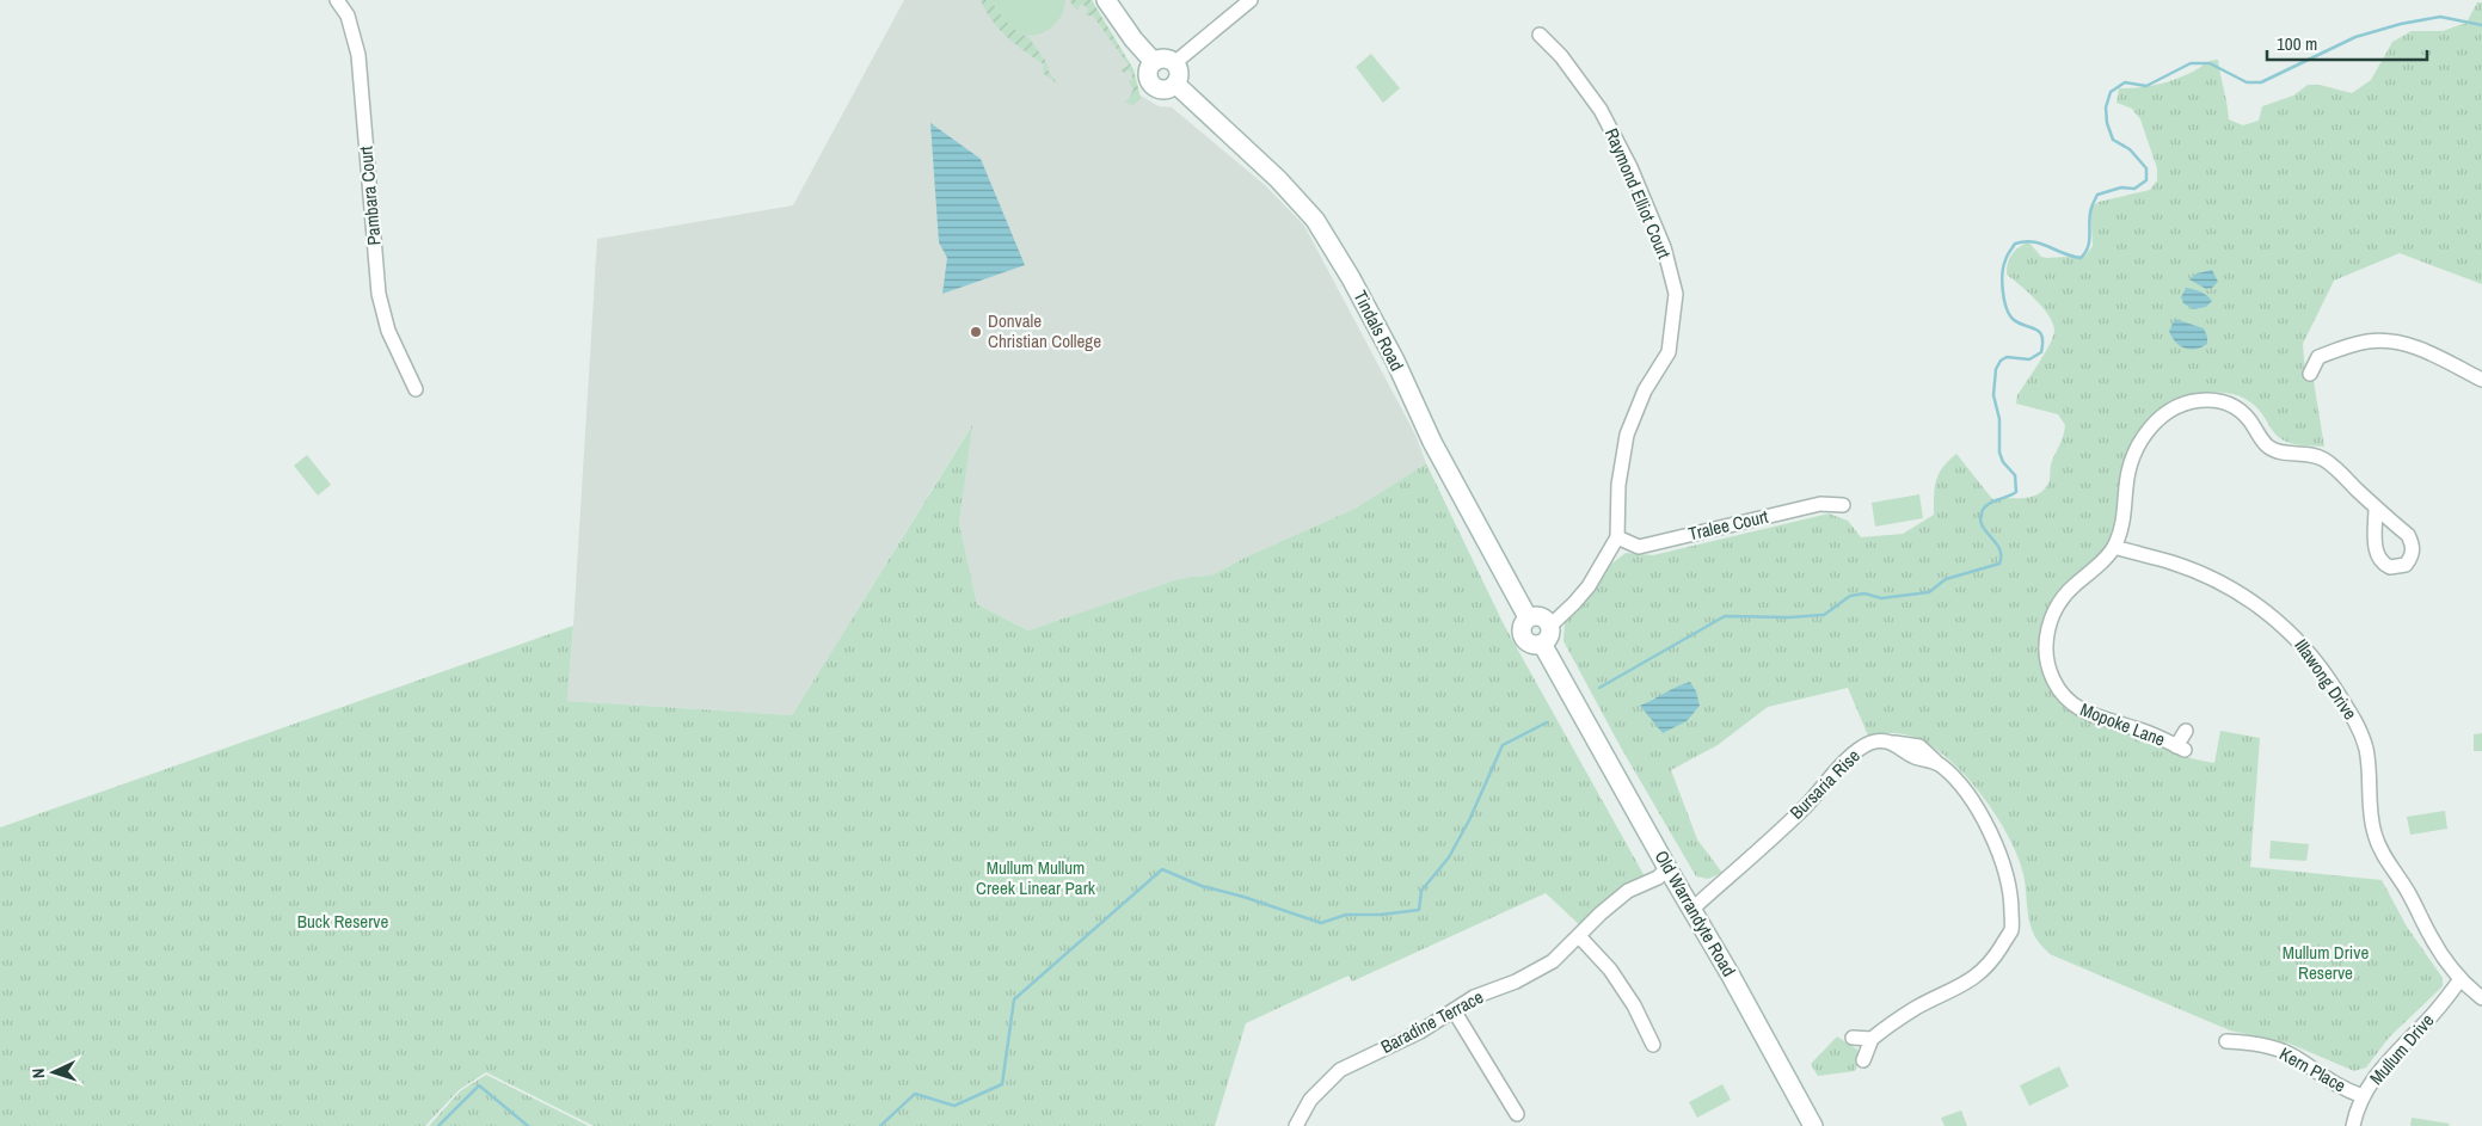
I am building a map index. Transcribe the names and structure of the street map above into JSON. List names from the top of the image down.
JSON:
{
  "streets": {
    "main road": ["Tindals Road", "Old Warrandyte Road"],
    "street": [
      "Raymond Elliot Court",
      "Pambara Court",
      "Tralee Court",
      "Illawong Drive",
      "Mopoke Lane",
      "Bursaria Rise",
      "Baradine Terrace",
      "Mullum Drive",
      "Kern Place"
    ]
  },
  "crossings": [
    ["Raymond Elliot Court", "Tindals Road"],
    ["Raymond Elliot Court", "Tralee Court"],
    ["Raymond Elliot Court", "Old Warrandyte Road"],
    ["Tindals Road", "Old Warrandyte Road"],
    ["Illawong Drive", "Mopoke Lane"],
    ["Illawong Drive", "Mullum Drive"],
    ["Bursaria Rise", "Old Warrandyte Road"],
    ["Old Warrandyte Road", "Baradine Terrace"],
    ["Mullum Drive", "Kern Place"]
  ],
  "parks": ["Mullum Mullum Creek Linear Park", "Buck Reserve", "Mullum Drive Reserve"],
  "places": ["Donvale Christian College"],
  "scale_bar": "100 m",
  "north": "left"
}
